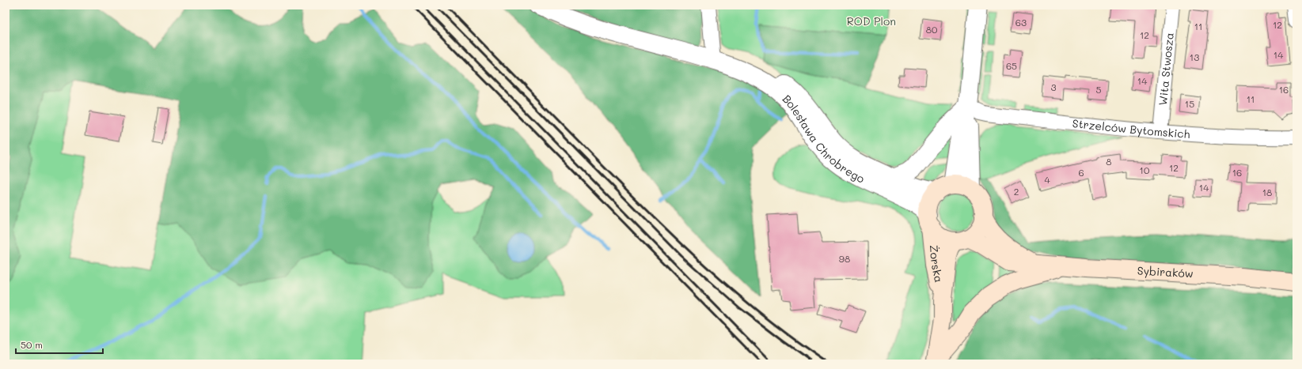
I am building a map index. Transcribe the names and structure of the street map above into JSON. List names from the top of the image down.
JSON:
{
  "streets": {
    "main road": ["Żorska", "Sybiraków"],
    "street": ["Wita Stwosza", "Strzelców Bytomskich", "Bolesława Chrobrego"]
  },
  "crossings": [
    ["Wita Stwosza", "Strzelców Bytomskich"],
    ["Bolesława Chrobrego", "Żorska"],
    ["Bolesława Chrobrego", "Sybiraków"],
    ["Żorska", "Sybiraków"]
  ],
  "parks": ["ROD Plon"],
  "house_numbers": [
    "63",
    "12",
    "11",
    "80",
    "12",
    "14",
    "13",
    "65",
    "14",
    "3",
    "5",
    "16",
    "11",
    "15",
    "8",
    "12",
    "10",
    "6",
    "16",
    "4",
    "14",
    "2",
    "18",
    "98"
  ],
  "scale_bar": "50 m"
}
